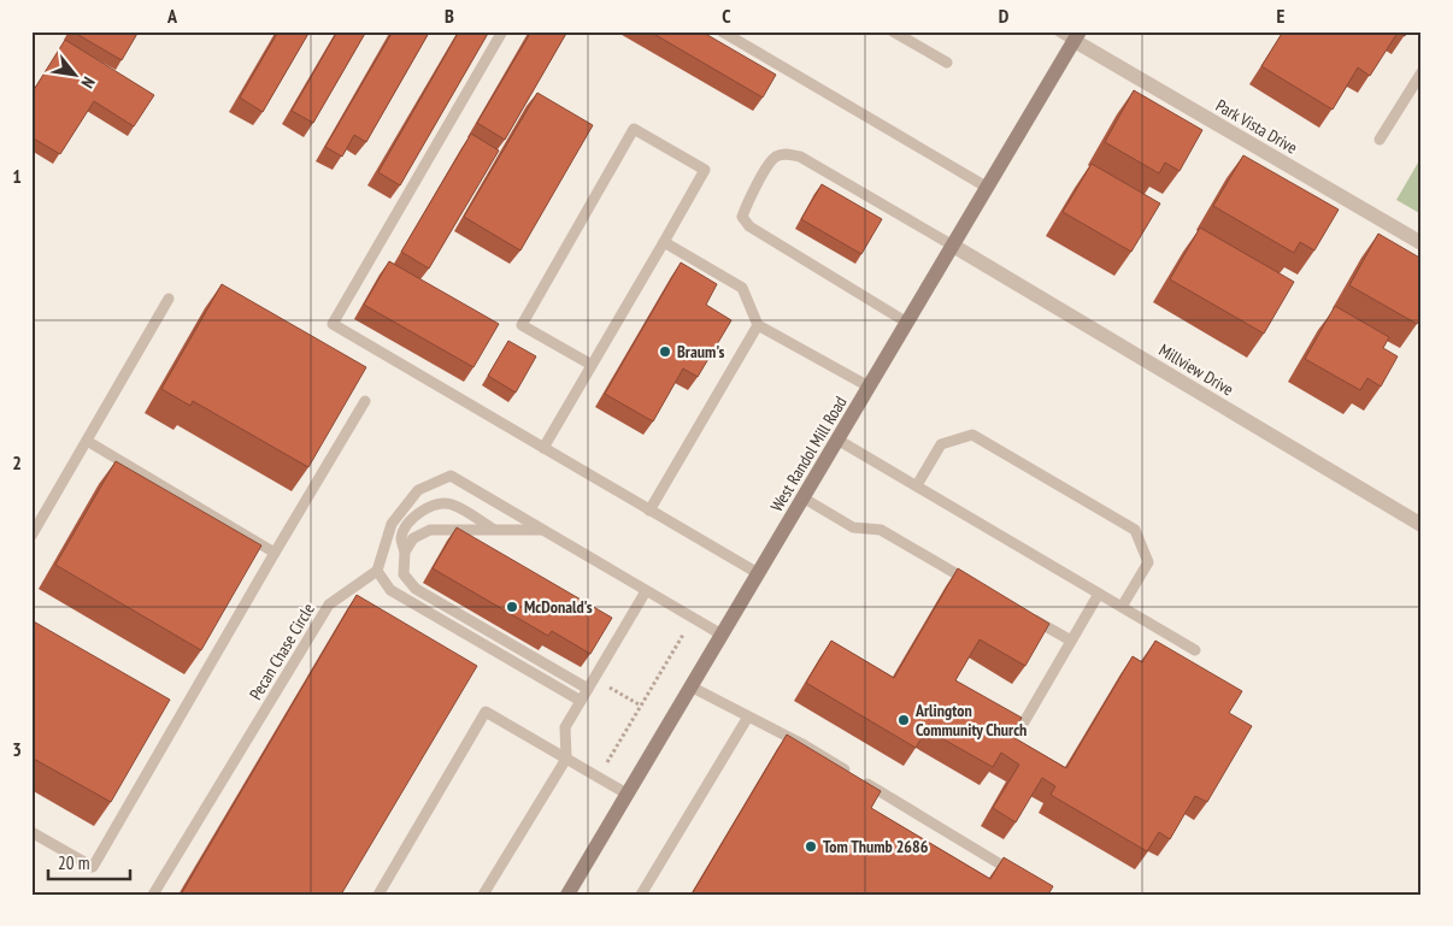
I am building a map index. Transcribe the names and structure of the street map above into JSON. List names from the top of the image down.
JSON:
{
  "streets": {
    "main road": ["West Randol Mill Road"],
    "street": ["Park Vista Drive", "Millview Drive"],
    "lane": ["Pecan Chase Circle"]
  },
  "crossings": [
    ["Park Vista Drive", "West Randol Mill Road"],
    ["Millview Drive", "West Randol Mill Road"]
  ],
  "places": [
    "Braum's",
    "McDonald's",
    "Arlington Community Church",
    "Tom Thumb 2686"
  ],
  "scale_bar": "20 m",
  "north": "bottom right",
  "grid": {
    "columns": [
      "A",
      "B",
      "C",
      "D",
      "E"
    ],
    "rows": ["1", "2", "3"]
  }
}
